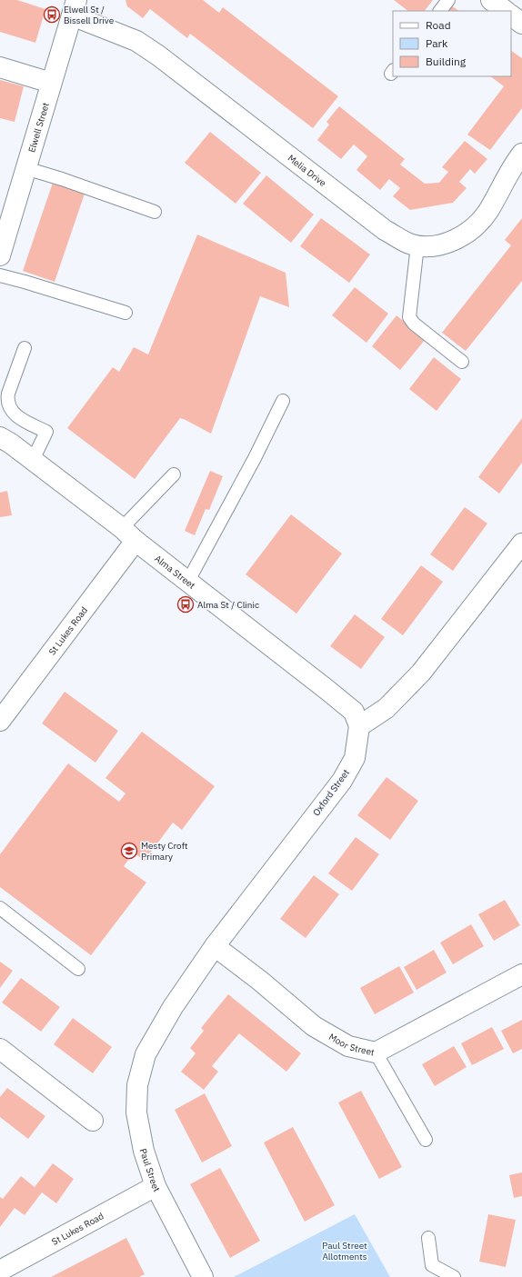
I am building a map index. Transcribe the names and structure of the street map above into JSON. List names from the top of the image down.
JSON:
{
  "streets": {
    "street": [
      "Elwell Street",
      "Melia Drive",
      "Alma Street",
      "St Lukes Road",
      "Oxford Street",
      "Moor Street",
      "Paul Street"
    ]
  },
  "crossings": [
    ["Elwell Street", "Melia Drive"],
    ["Alma Street", "St Lukes Road"],
    ["Alma Street", "Oxford Street"],
    ["St Lukes Road", "Paul Street"],
    ["Oxford Street", "Moor Street"],
    ["Oxford Street", "Paul Street"]
  ],
  "parks": ["Paul Street Allotments"],
  "places": {
    "bus stop": ["Elwell St / Bissell Drive", "Alma St / Clinic"],
    "school or university": ["Mesty Croft Primary"]
  },
  "legend": ["Road", "Park", "Building"]
}
